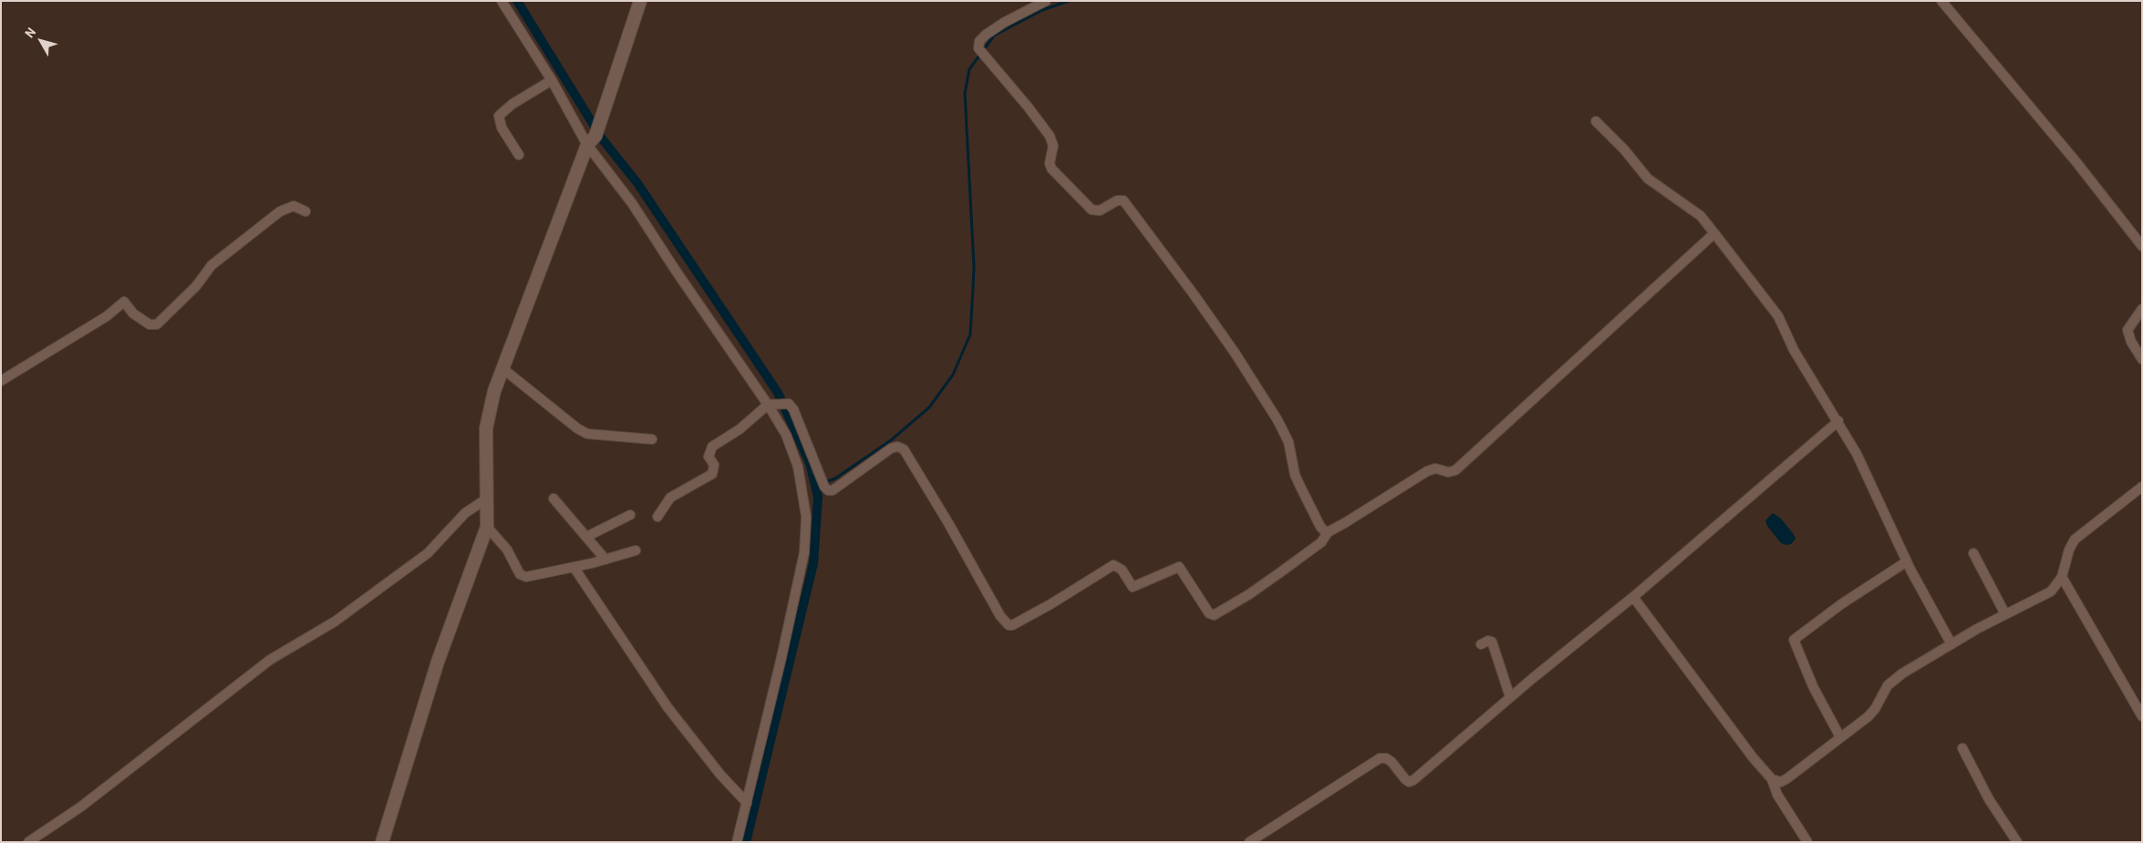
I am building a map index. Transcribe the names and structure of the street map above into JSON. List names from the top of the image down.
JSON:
{
  "north": "top left"
}
